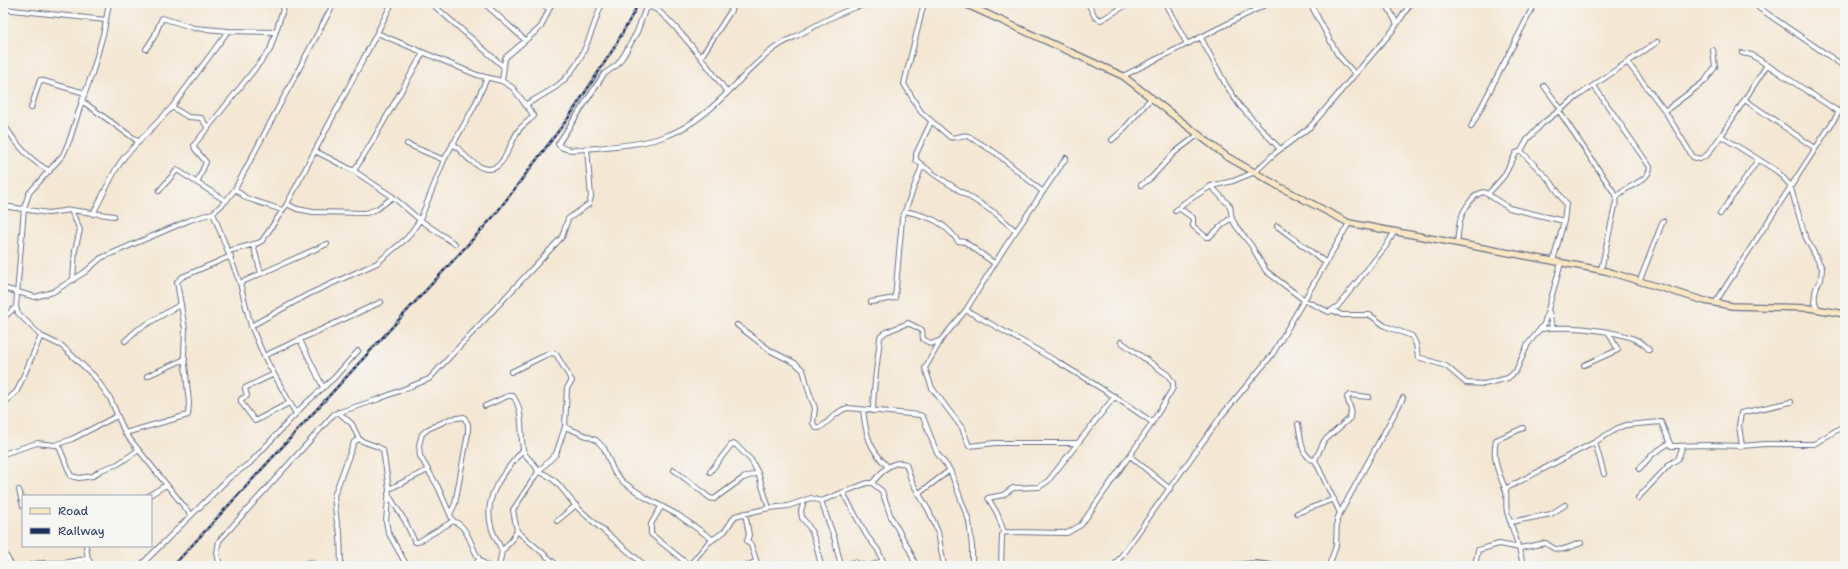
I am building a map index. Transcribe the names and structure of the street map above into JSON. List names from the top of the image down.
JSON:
{
  "legend": ["Road", "Railway"]
}
